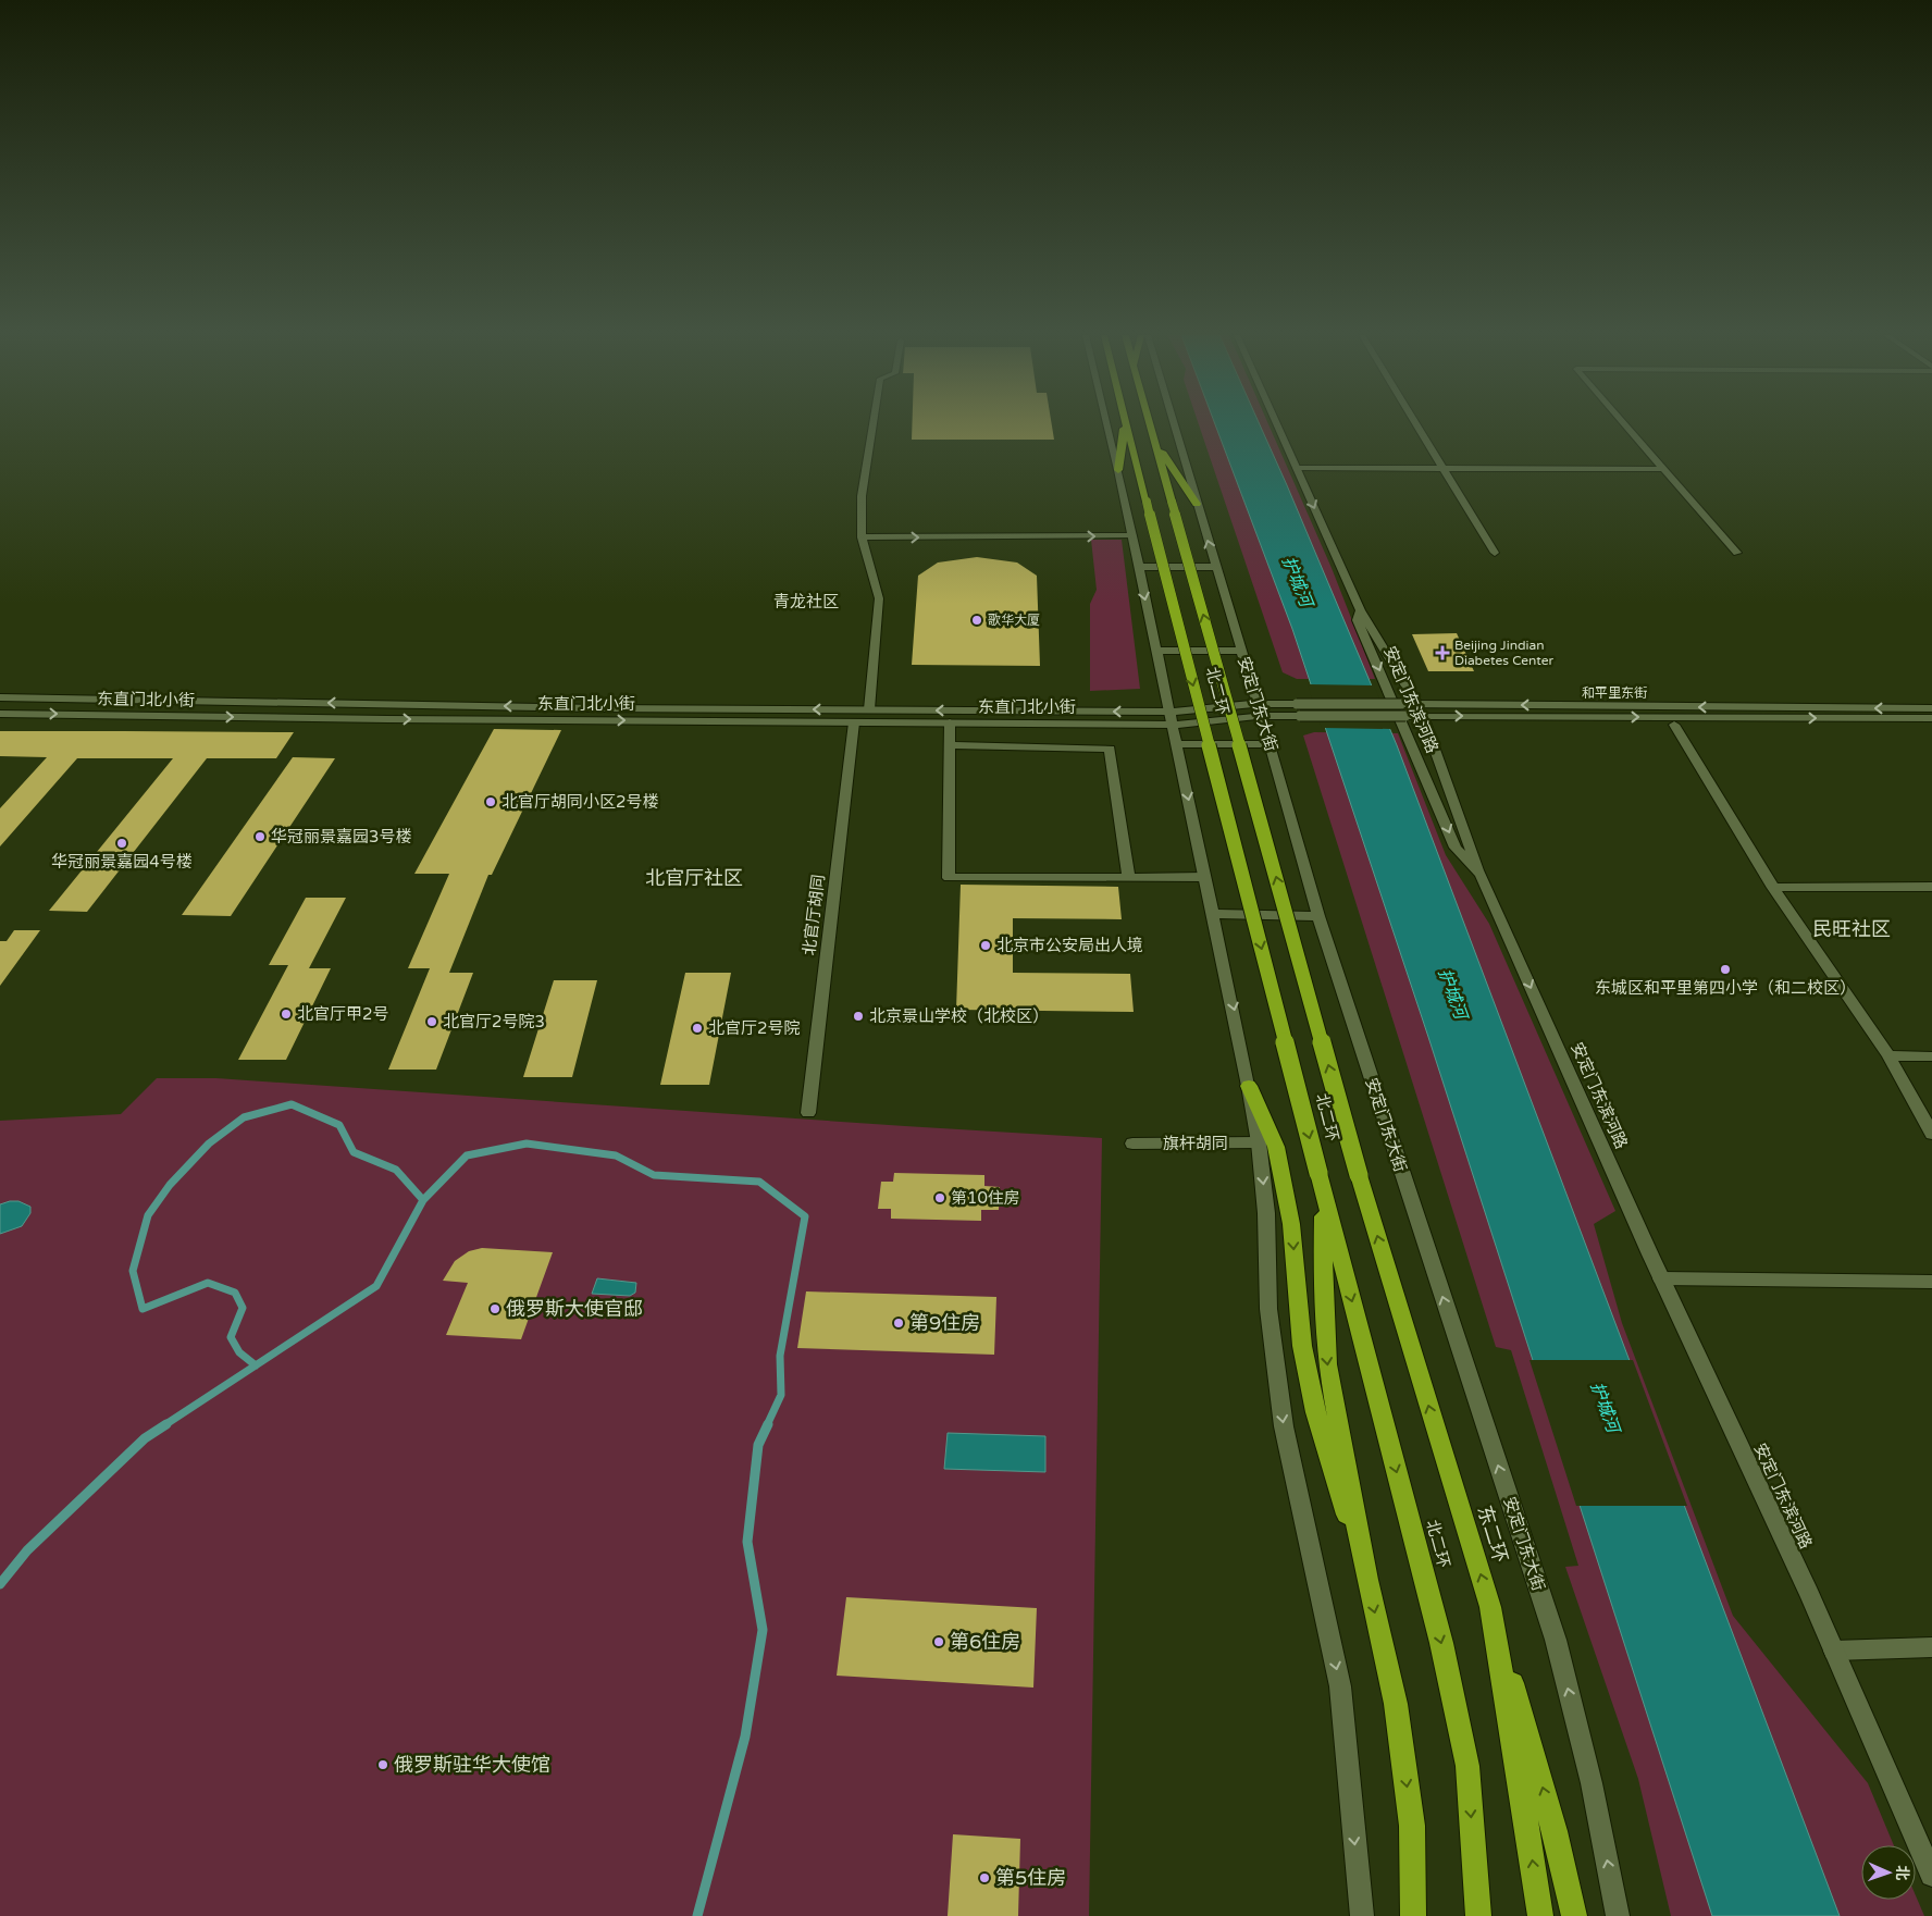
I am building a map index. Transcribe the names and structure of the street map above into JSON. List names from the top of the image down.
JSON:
{
  "streets": {
    "highway": ["北二环", "东二环"],
    "street": [
      "和平里东街",
      "东直门北小街",
      "安定门东滨河路",
      "安定门东大街",
      "北官厅胡同",
      "旗杆胡同"
    ]
  },
  "crossings": [
    ["北二环", "东二环"],
    ["和平里东街", "东直门北小街"],
    ["和平里东街", "安定门东大街"],
    ["东直门北小街", "安定门东大街"],
    ["东直门北小街", "北官厅胡同"]
  ],
  "one_way": ["安定门东大街"],
  "districts": ["青龙社区", "北官厅社区", "民旺社区"],
  "water": ["护城河"],
  "places": {
    "other": [
      "歌华大厦",
      "北官厅胡同小区2号楼",
      "华冠丽景嘉园3号楼",
      "华冠丽景嘉园4号楼",
      "北京市公安局出人境",
      "东城区和平里第四小学（和二校区）",
      "北官厅甲2号",
      "北京景山学校（北校区）",
      "北官厅2号院3",
      "北官厅2号院",
      "第10住房",
      "俄罗斯大使官邸",
      "第9住房",
      "第6住房",
      "俄罗斯驻华大使馆",
      "第5住房"
    ],
    "health": ["Beijing Jindian Diabetes Center"]
  },
  "north": "right"
}
